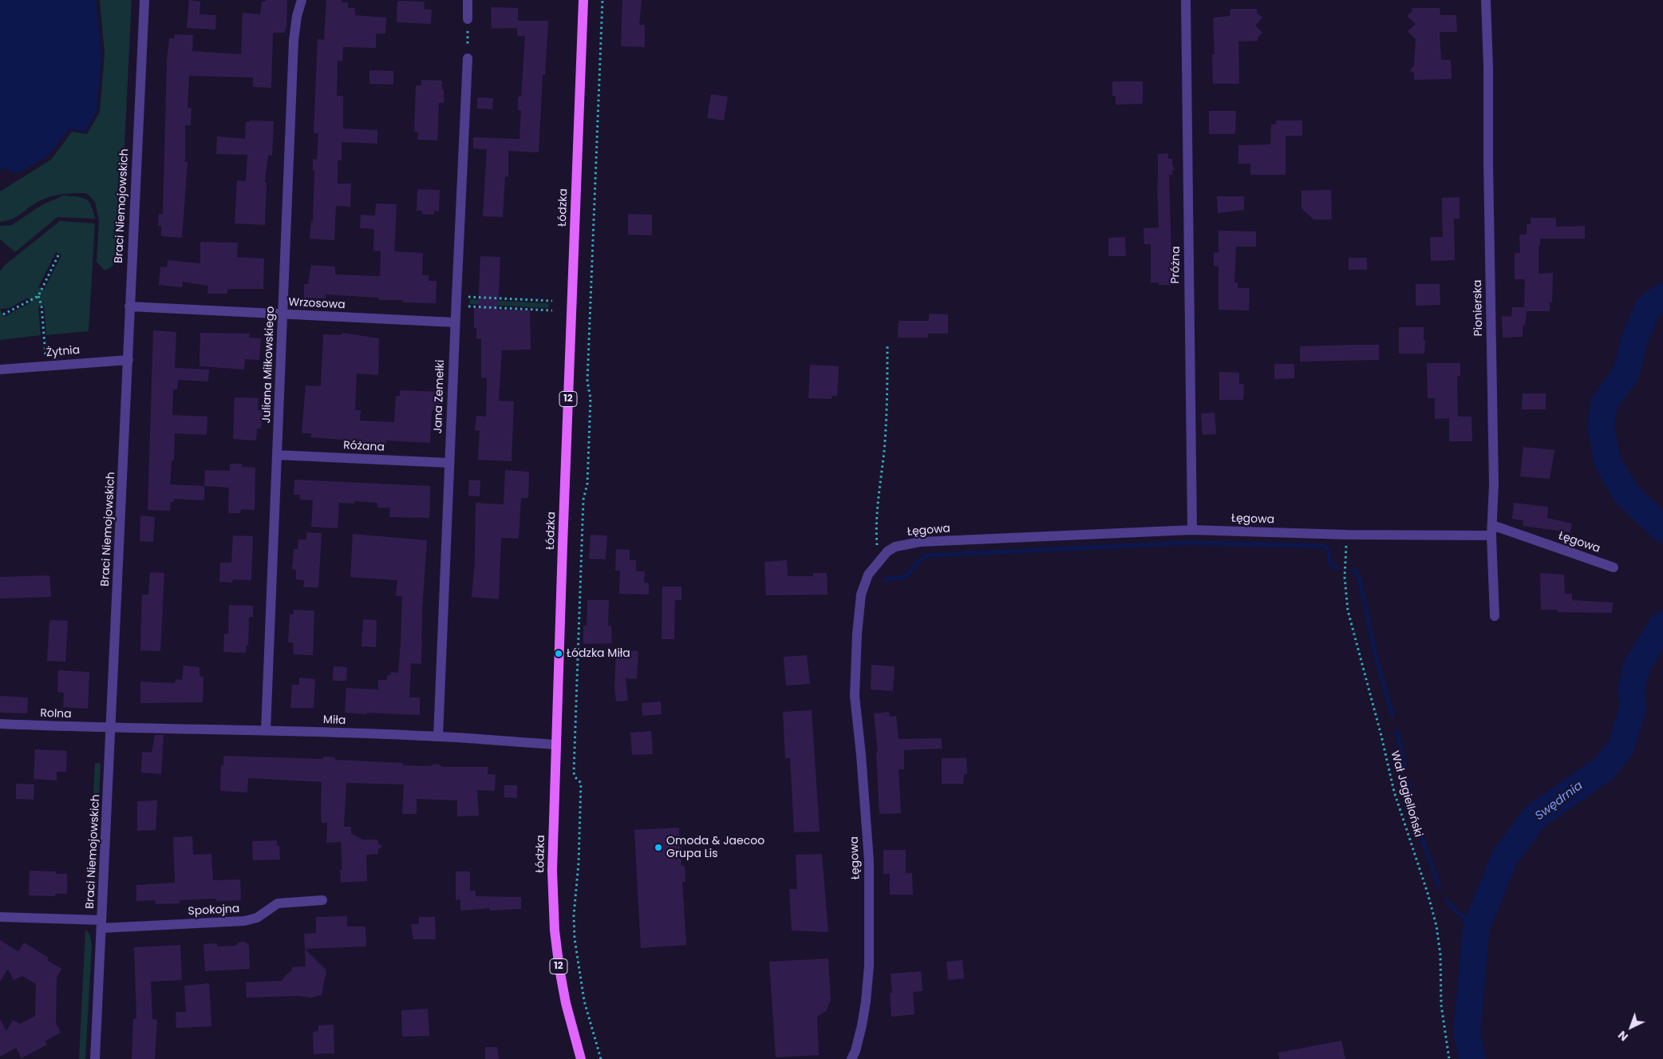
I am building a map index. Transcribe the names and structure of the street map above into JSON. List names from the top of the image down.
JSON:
{
  "streets": {
    "main road": ["Łódzka", "12"],
    "street": [
      "Braci Niemojowskich",
      "Próżna",
      "Wrzosowa",
      "Pionierska",
      "Żytnia",
      "Juliana Miłkowskiego",
      "Jana Zemełki",
      "Różana",
      "Łęgowa",
      "Rolna",
      "Miła",
      "Spokojna"
    ],
    "path": ["Wał Jagielloński"]
  },
  "crossings": [
    ["Braci Niemojowskich", "Wrzosowa"],
    ["Braci Niemojowskich", "Żytnia"],
    ["Braci Niemojowskich", "Rolna"],
    ["Braci Niemojowskich", "Miła"],
    ["Braci Niemojowskich", "Spokojna"],
    ["Łódzka", "Miła"],
    ["Próżna", "Łęgowa"],
    ["Wrzosowa", "Juliana Miłkowskiego"],
    ["Wrzosowa", "Jana Zemełki"],
    ["Pionierska", "Łęgowa"],
    ["Juliana Miłkowskiego", "Różana"],
    ["Juliana Miłkowskiego", "Miła"],
    ["Jana Zemełki", "Różana"],
    ["Jana Zemełki", "Miła"],
    ["Łęgowa", "Wał Jagielloński"],
    ["Rolna", "Miła"]
  ],
  "water": ["Swędrnia"],
  "places": ["Łódzka Miła", "Omoda & Jaecoo Grupa Lis"],
  "north": "bottom left"
}
